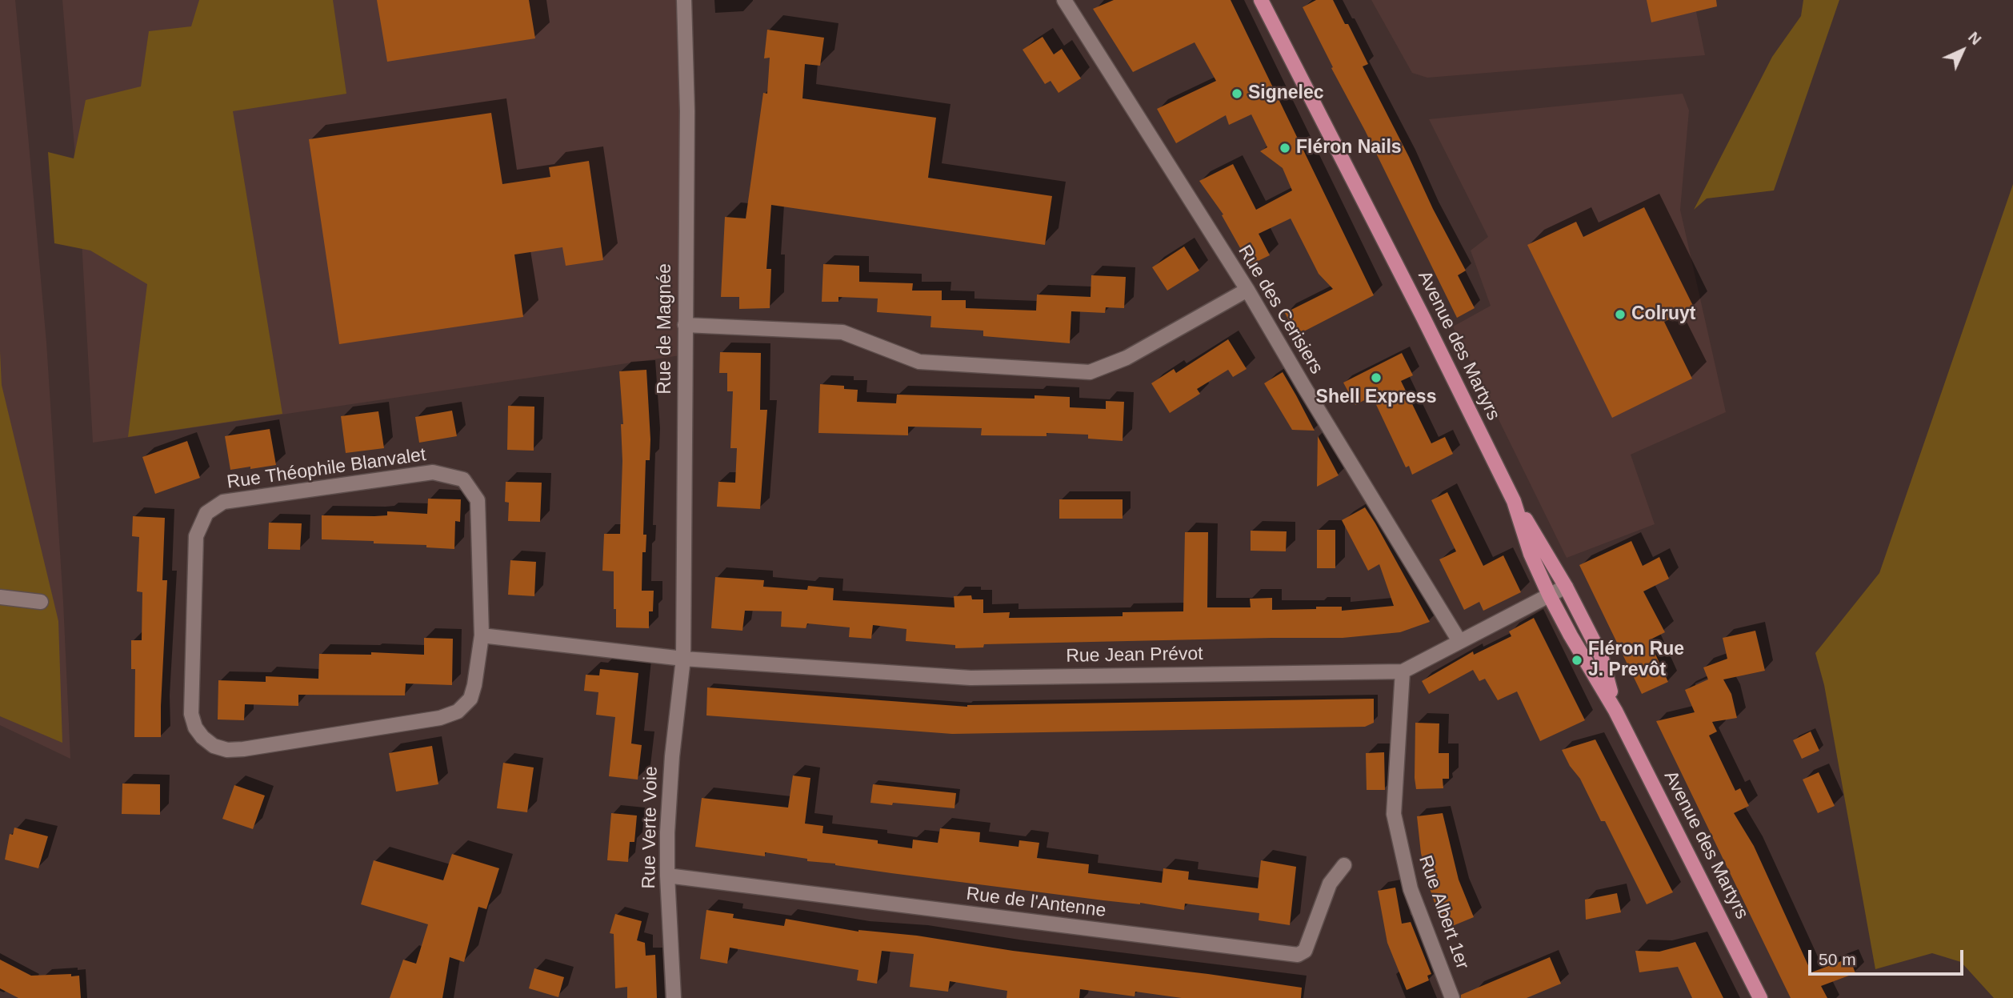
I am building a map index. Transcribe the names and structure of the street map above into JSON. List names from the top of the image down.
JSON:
{
  "streets": {
    "main road": ["Avenue des Martyrs"],
    "street": [
      "Rue des Cerisiers",
      "Rue de Magnée",
      "Rue Théophile Blanvalet",
      "Rue Jean Prévot",
      "Rue Verte Voie",
      "Rue de l'Antenne",
      "Rue Albert 1er"
    ]
  },
  "crossings": [
    ["Rue des Cerisiers", "Rue Jean Prévot"],
    ["Rue de Magnée", "Rue Jean Prévot"],
    ["Rue de Magnée", "Rue Verte Voie"],
    ["Avenue des Martyrs", "Rue Jean Prévot"],
    ["Rue Jean Prévot", "Rue Verte Voie"],
    ["Rue Jean Prévot", "Rue Albert 1er"],
    ["Rue Verte Voie", "Rue de l'Antenne"]
  ],
  "places": [
    "Signelec",
    "Fléron Nails",
    "Colruyt",
    "Shell Express",
    "Fléron Rue J. Prevôt"
  ],
  "scale_bar": "50 m",
  "north": "top right"
}
